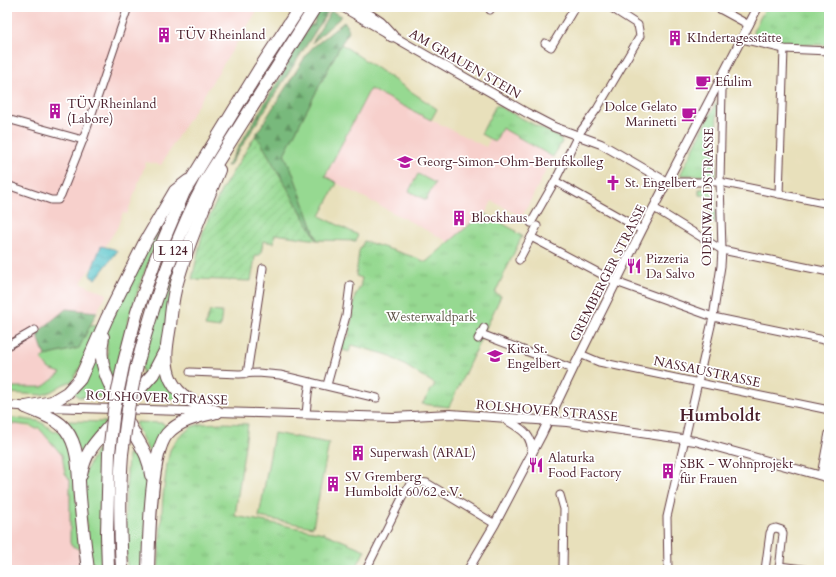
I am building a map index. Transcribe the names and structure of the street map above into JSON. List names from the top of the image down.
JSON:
{
  "streets": {
    "highway": ["L 124"],
    "street": [
      "AM GRAUEN STEIN",
      "ODENWALDSTRASSE",
      "GREMBERGER STRASSE",
      "NASSAUSTRASSE",
      "ROLSHOVER STRASSE"
    ]
  },
  "crossings": [
    ["AM GRAUEN STEIN", "GREMBERGER STRASSE"],
    ["ODENWALDSTRASSE", "GREMBERGER STRASSE"],
    ["ODENWALDSTRASSE", "NASSAUSTRASSE"],
    ["ODENWALDSTRASSE", "ROLSHOVER STRASSE"],
    ["GREMBERGER STRASSE", "NASSAUSTRASSE"],
    ["GREMBERGER STRASSE", "ROLSHOVER STRASSE"]
  ],
  "districts": ["Humboldt"],
  "parks": ["Westerwaldpark"],
  "places": {
    "building": [
      "TÜV Rheinland",
      "KIndertagesstätte",
      "TÜV Rheinland (Labore)",
      "Blockhaus",
      "Superwash (ARAL)",
      "SBK - Wohnprojekt für Frauen",
      "SV Gremberg Humboldt 60/62 e.V."
    ],
    "cafe": ["Efulim", "Dolce Gelato Marinetti"],
    "school or university": ["Georg-Simon-Ohm-Berufskolleg", "Kita St. Engelbert"],
    "church": ["St. Engelbert"],
    "restaurant": ["Pizzeria Da Salvo", "Alaturka Food Factory"]
  }
}
